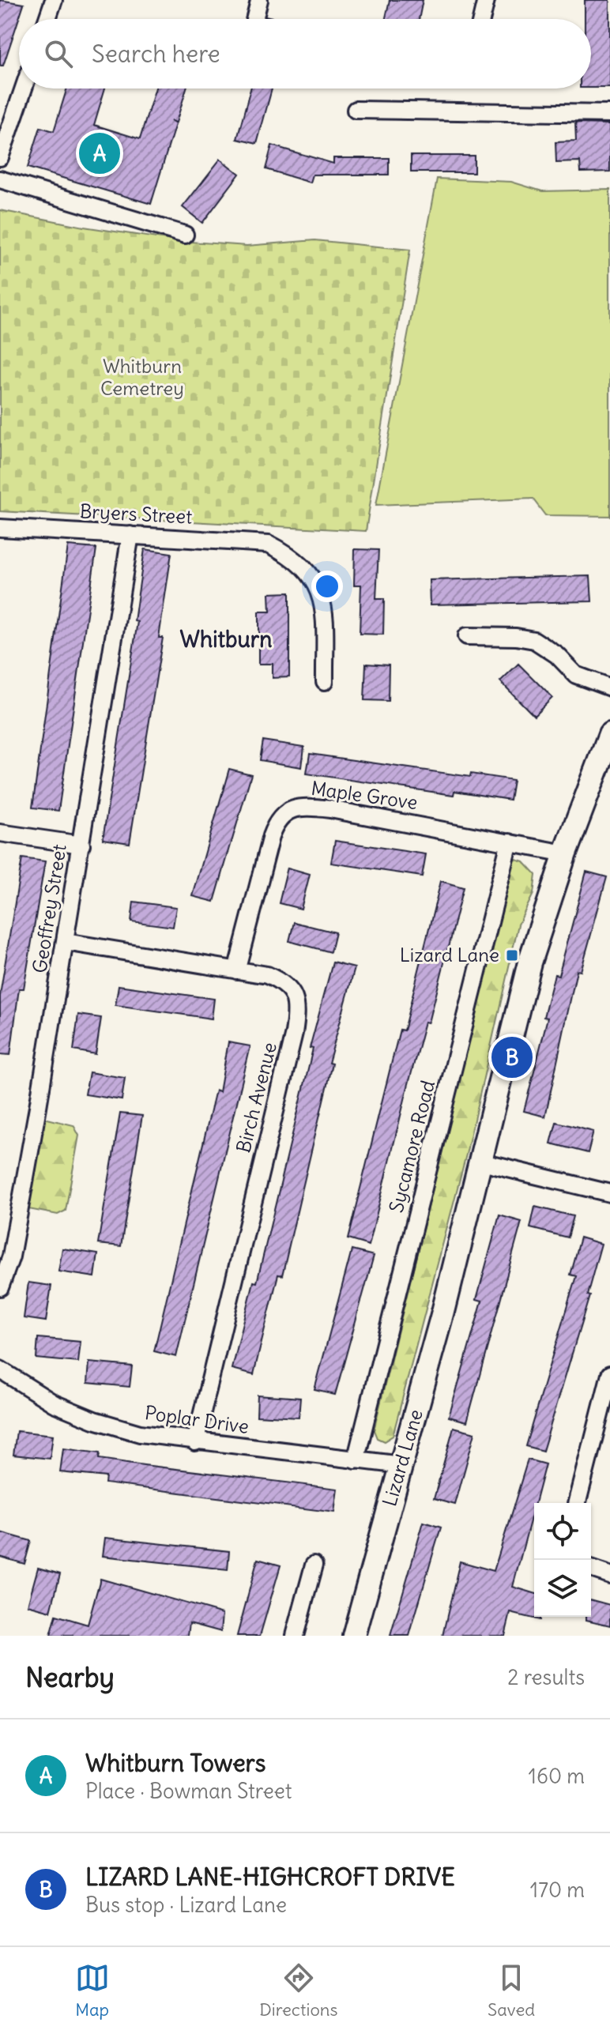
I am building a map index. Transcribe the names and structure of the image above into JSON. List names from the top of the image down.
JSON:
{
  "streets": {
    "street": [
      "Bryers Street",
      "Maple Grove",
      "Geoffrey Street",
      "Birch Avenue",
      "Sycamore Road",
      "Poplar Drive",
      "Lizard Lane"
    ]
  },
  "crossings": [
    ["Bryers Street", "Geoffrey Street"],
    ["Maple Grove", "Birch Avenue"],
    ["Maple Grove", "Sycamore Road"],
    ["Maple Grove", "Lizard Lane"],
    ["Geoffrey Street", "Birch Avenue"],
    ["Birch Avenue", "Poplar Drive"],
    ["Sycamore Road", "Poplar Drive"],
    ["Poplar Drive", "Lizard Lane"]
  ],
  "districts": ["Whitburn"],
  "parks": ["Whitburn Cemetrey"],
  "places": {
    "transit": ["Lizard Lane"]
  },
  "page": {
    "search": "Search here",
    "pins": ["A", "B"],
    "heading": ["Nearby", "2 results"],
    "list": [
      {
        "mark": "A",
        "name": "Whitburn Towers",
        "note": "Place · Bowman Street",
        "value": "160 m"
      },
      {
        "mark": "B",
        "name": "LIZARD LANE-HIGHCROFT DRIVE",
        "note": "Bus stop · Lizard Lane",
        "value": "170 m"
      }
    ],
    "nav": ["Map", "Directions", "Saved"]
  }
}
